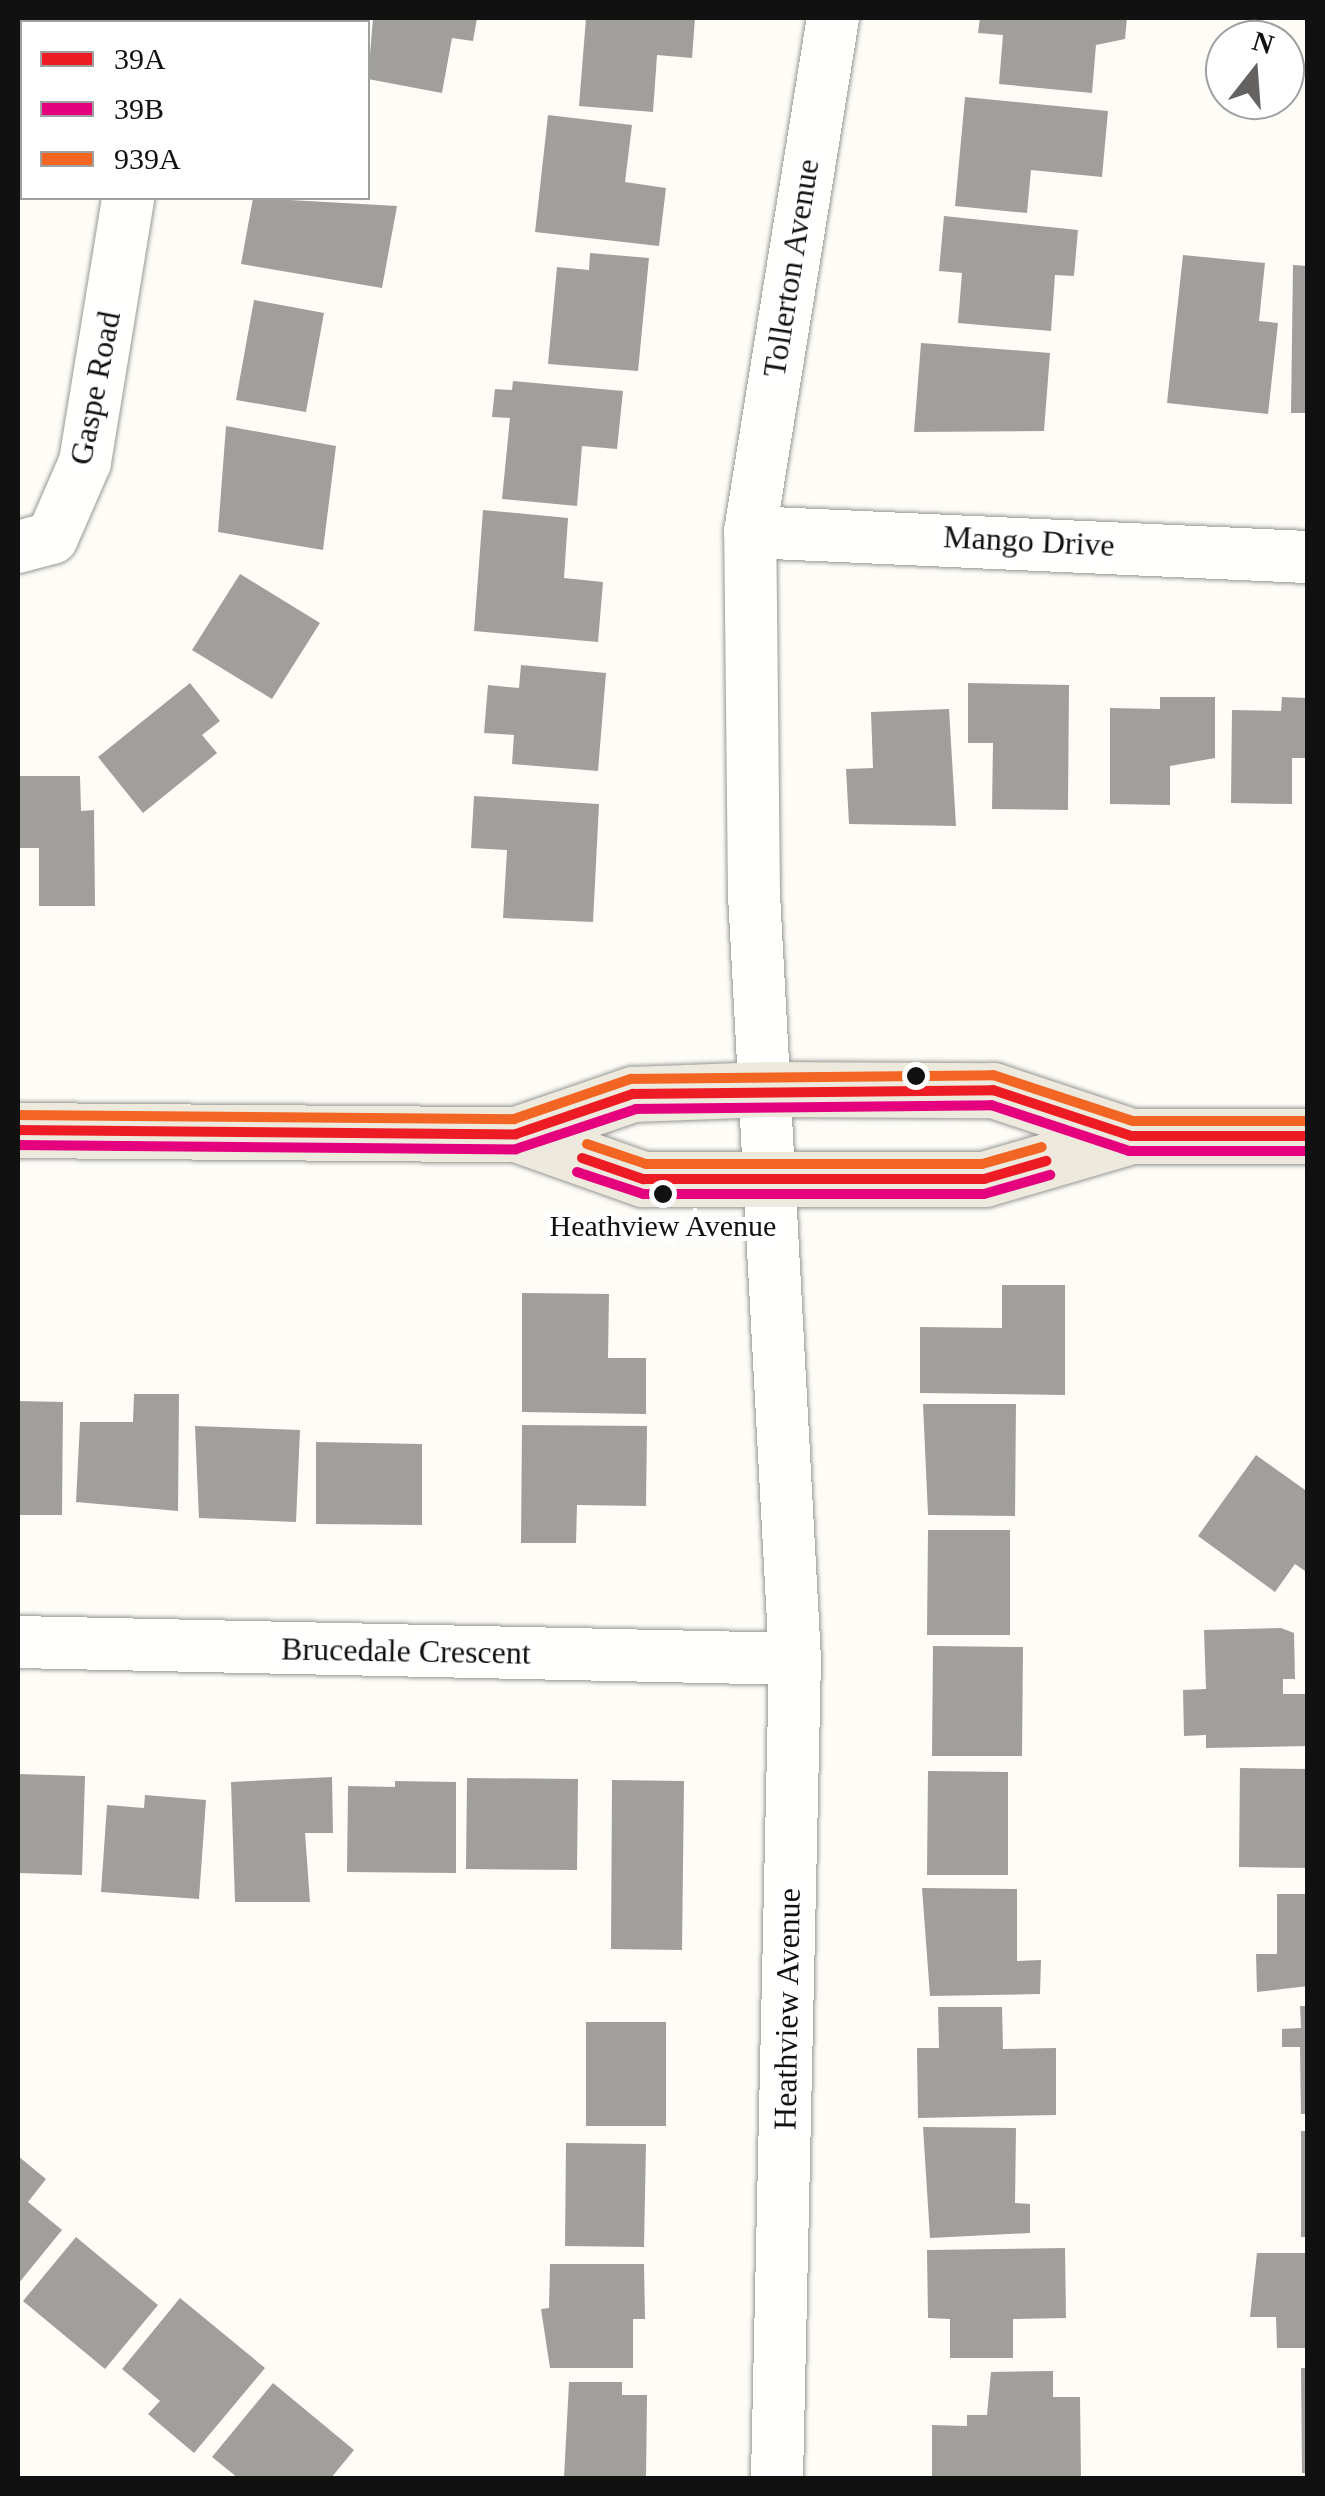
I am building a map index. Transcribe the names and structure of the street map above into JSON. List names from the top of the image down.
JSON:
{
  "streets": {
    "street": [
      "Tollerton Avenue",
      "Gaspe Road",
      "Mango Drive",
      "Brucedale Crescent",
      "Heathview Avenue"
    ]
  },
  "crossings": [
    ["Tollerton Avenue", "Mango Drive"],
    ["Tollerton Avenue", "Heathview Avenue"],
    ["Brucedale Crescent", "Heathview Avenue"]
  ],
  "places": ["Heathview Avenue"],
  "lines": ["transit line 939A", "transit line 39A", "transit line 39B"],
  "legend": ["39A", "39B", "939A"],
  "north": "top"
}
